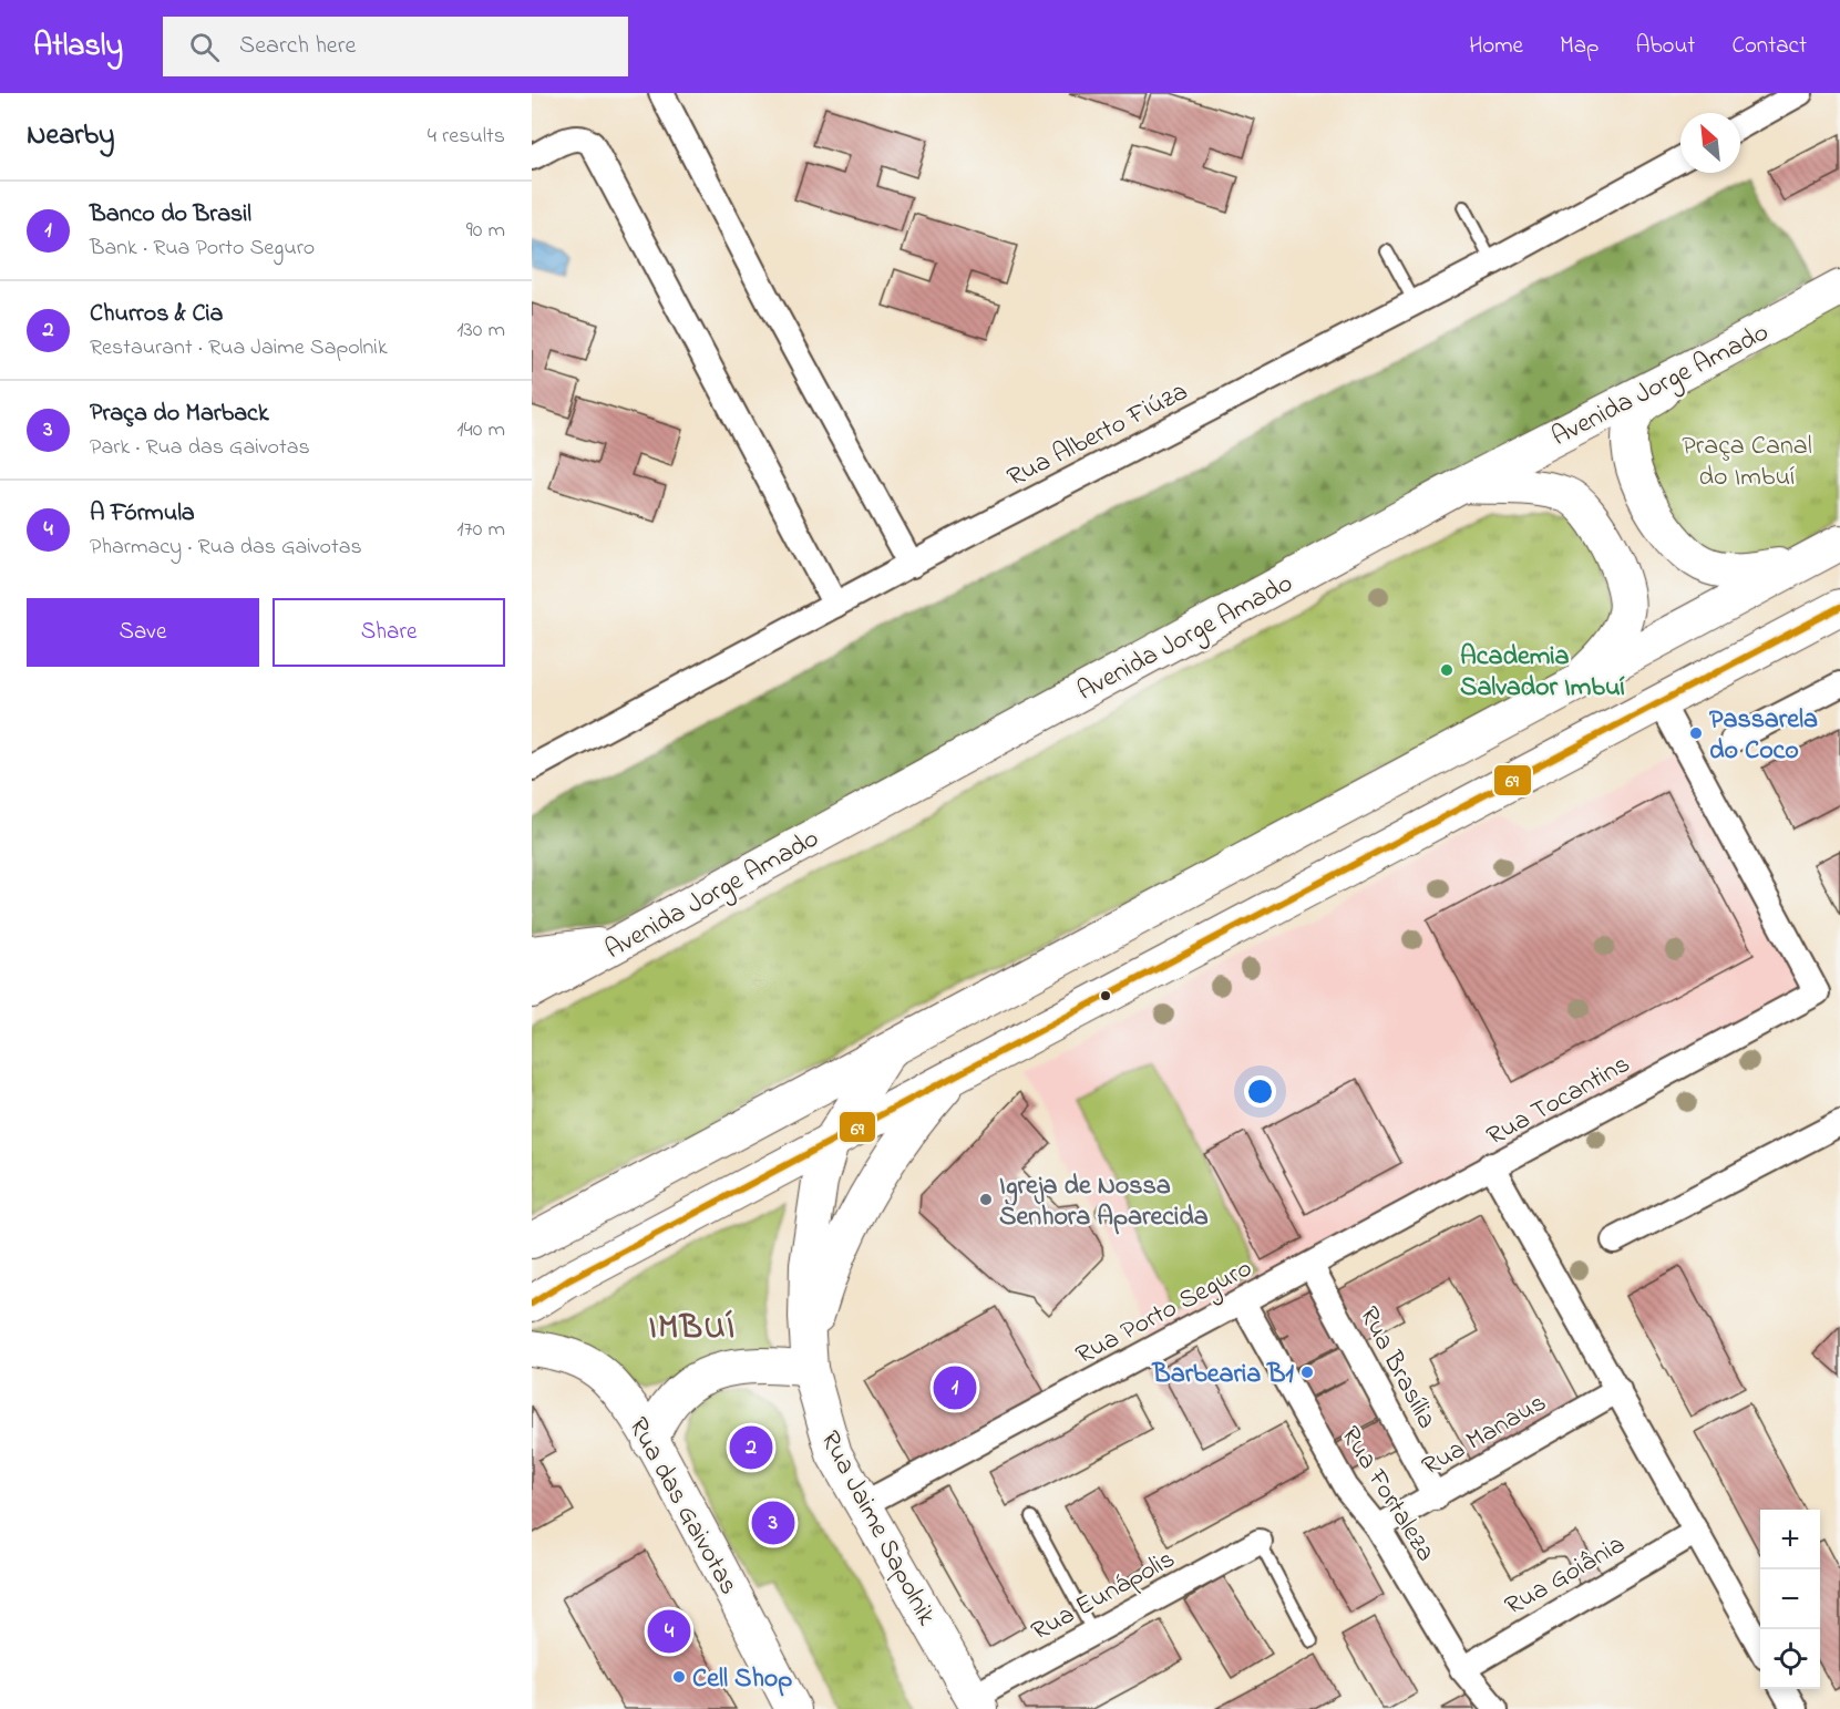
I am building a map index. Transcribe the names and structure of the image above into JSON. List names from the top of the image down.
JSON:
{
  "streets": {
    "main road": ["Avenida Jorge Amado", "Rua das Gaivotas", "Rua Jaime Sapolnik"],
    "street": [
      "Rua Alberto Fiúza",
      "Rua Tocantins",
      "Rua Porto Seguro",
      "Rua Brasília",
      "Rua Manaus",
      "Rua Fortaleza",
      "Rua Goiânia",
      "Rua Eunápolis"
    ]
  },
  "crossings": [
    ["Rua Tocantins", "Rua Porto Seguro"],
    ["Rua Tocantins", "Rua Manaus"],
    ["Rua Tocantins", "Rua Goiânia"],
    ["Rua Porto Seguro", "Rua Brasília"],
    ["Rua Porto Seguro", "Rua Fortaleza"],
    ["Rua Porto Seguro", "Rua Jaime Sapolnik"],
    ["Rua Brasília", "Rua Manaus"],
    ["Rua Manaus", "Rua Fortaleza"],
    ["Rua Fortaleza", "Rua Goiânia"],
    ["Rua Jaime Sapolnik", "Rua Eunápolis"]
  ],
  "districts": ["IMBUÍ"],
  "parks": ["Praça Canal do Imbuí"],
  "places": [
    "Academia Salvador Imbuí",
    "Passarela do Coco",
    "Igreja de Nossa Senhora Aparecida",
    "Barbearia B1",
    "Cell Shop"
  ],
  "lines": ["transit line 69"],
  "north": "top left",
  "page": {
    "header": "Atlasly",
    "search": "Search here",
    "nav": [
      "Home",
      "Map",
      "About",
      "Contact"
    ],
    "heading": ["Nearby", "4 results"],
    "list": [
      {
        "mark": "1",
        "name": "Banco do Brasil",
        "note": "Bank · Rua Porto Seguro",
        "value": "90 m"
      },
      {
        "mark": "2",
        "name": "Churros & Cia",
        "note": "Restaurant · Rua Jaime Sapolnik",
        "value": "130 m"
      },
      {
        "mark": "3",
        "name": "Praça do Marback",
        "note": "Park · Rua das Gaivotas",
        "value": "140 m"
      },
      {
        "mark": "4",
        "name": "A Fórmula",
        "note": "Pharmacy · Rua das Gaivotas",
        "value": "170 m"
      }
    ],
    "buttons": ["Save", "Share"],
    "pins": [
      "1",
      "2",
      "3",
      "4"
    ],
    "map_buttons": ["+", "−"]
  }
}
